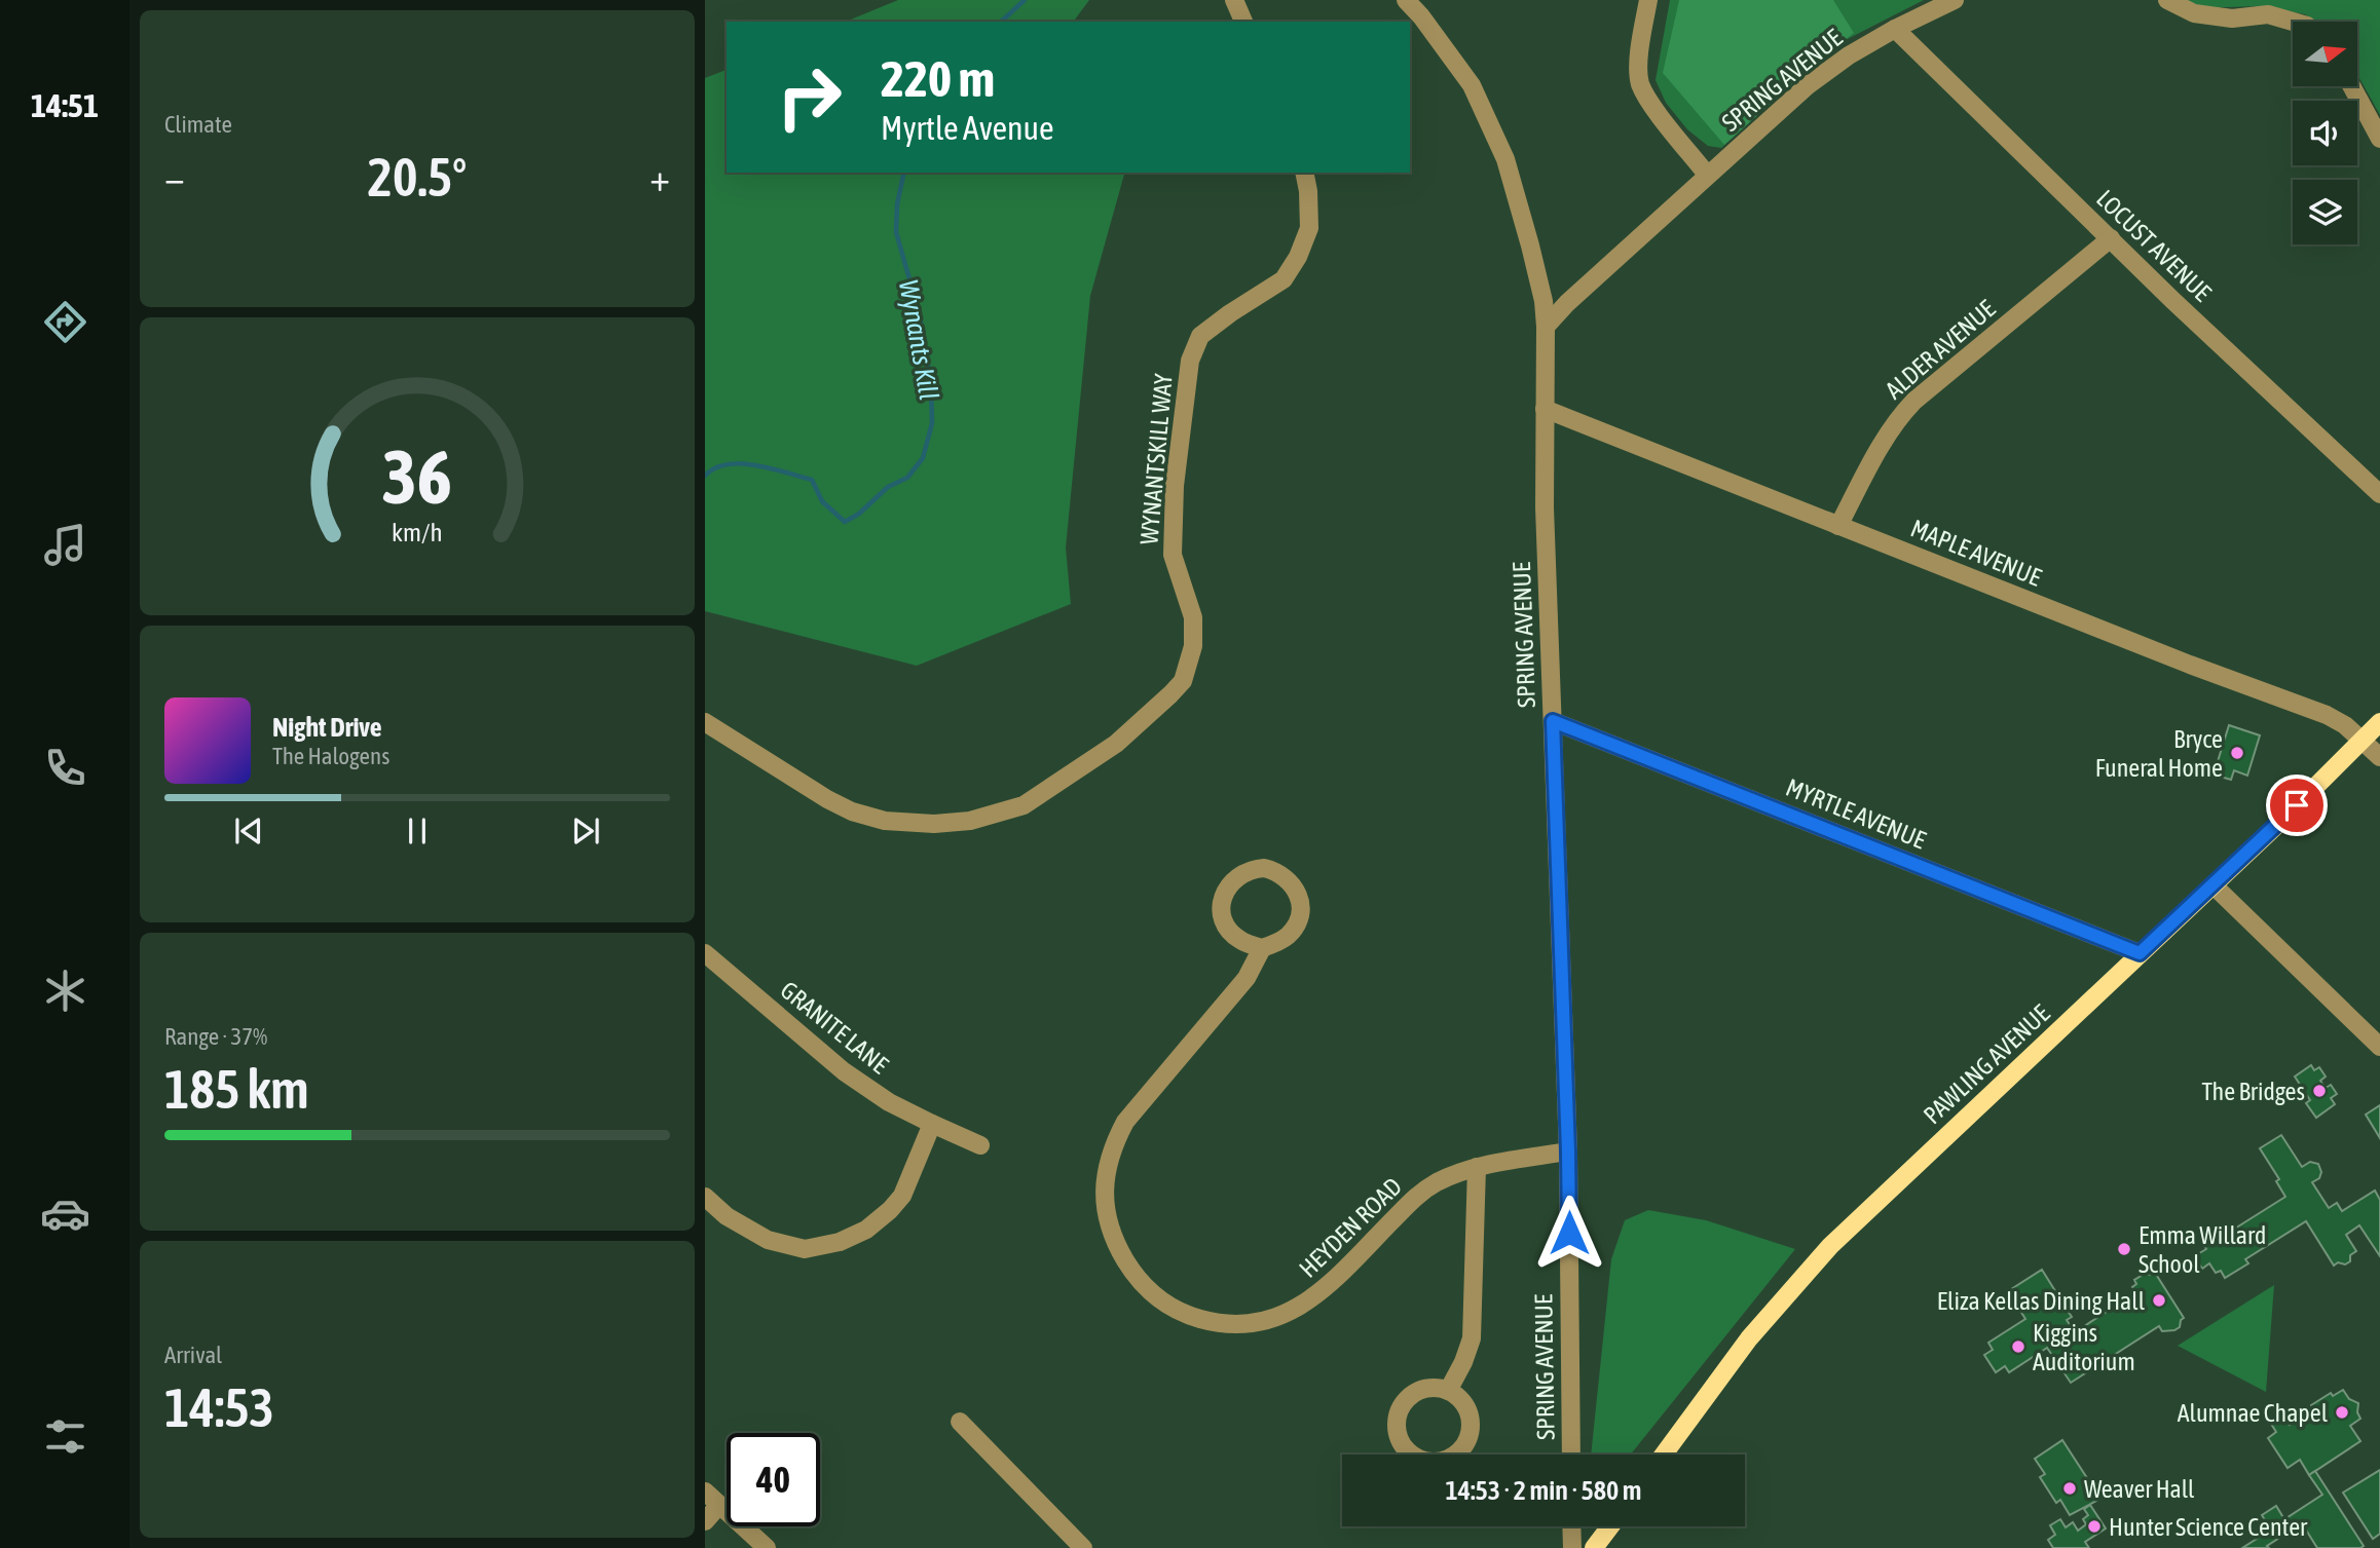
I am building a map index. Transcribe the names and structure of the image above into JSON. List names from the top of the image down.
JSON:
{
  "streets": {
    "main road": ["PAWLING AVENUE"],
    "street": [
      "SPRING AVENUE",
      "LOCUST AVENUE",
      "ALDER AVENUE",
      "WYNANTSKILL WAY",
      "MAPLE AVENUE",
      "MYRTLE AVENUE",
      "GRANITE LANE",
      "HEYDEN ROAD"
    ]
  },
  "crossings": [
    ["SPRING AVENUE", "LOCUST AVENUE"],
    ["SPRING AVENUE", "MAPLE AVENUE"],
    ["SPRING AVENUE", "MYRTLE AVENUE"],
    ["SPRING AVENUE", "HEYDEN ROAD"],
    ["LOCUST AVENUE", "ALDER AVENUE"],
    ["ALDER AVENUE", "MAPLE AVENUE"],
    ["MAPLE AVENUE", "PAWLING AVENUE"],
    ["MYRTLE AVENUE", "PAWLING AVENUE"]
  ],
  "water": ["Wynants Kill"],
  "places": [
    "Bryce Funeral Home",
    "The Bridges",
    "Emma Willard School",
    "Eliza Kellas Dining Hall",
    "Kiggins Auditorium",
    "Alumnae Chapel",
    "Weaver Hall",
    "Hunter Science Center"
  ],
  "north": "right",
  "page": {
    "tabs": "14:51",
    "tile": [
      "Climate",
      ["Range · 37%", "185 km"],
      ["Arrival", "14:53"]
    ],
    "turn": ["220 m", "Myrtle Avenue"],
    "heat": ["−", "20.5°", "+"],
    "song": ["Night Drive", "The Halogens"],
    "limit": "40",
    "trip": "14:53 · 2 min · 580 m",
    "gauge": ["36", "km/h"]
  }
}
